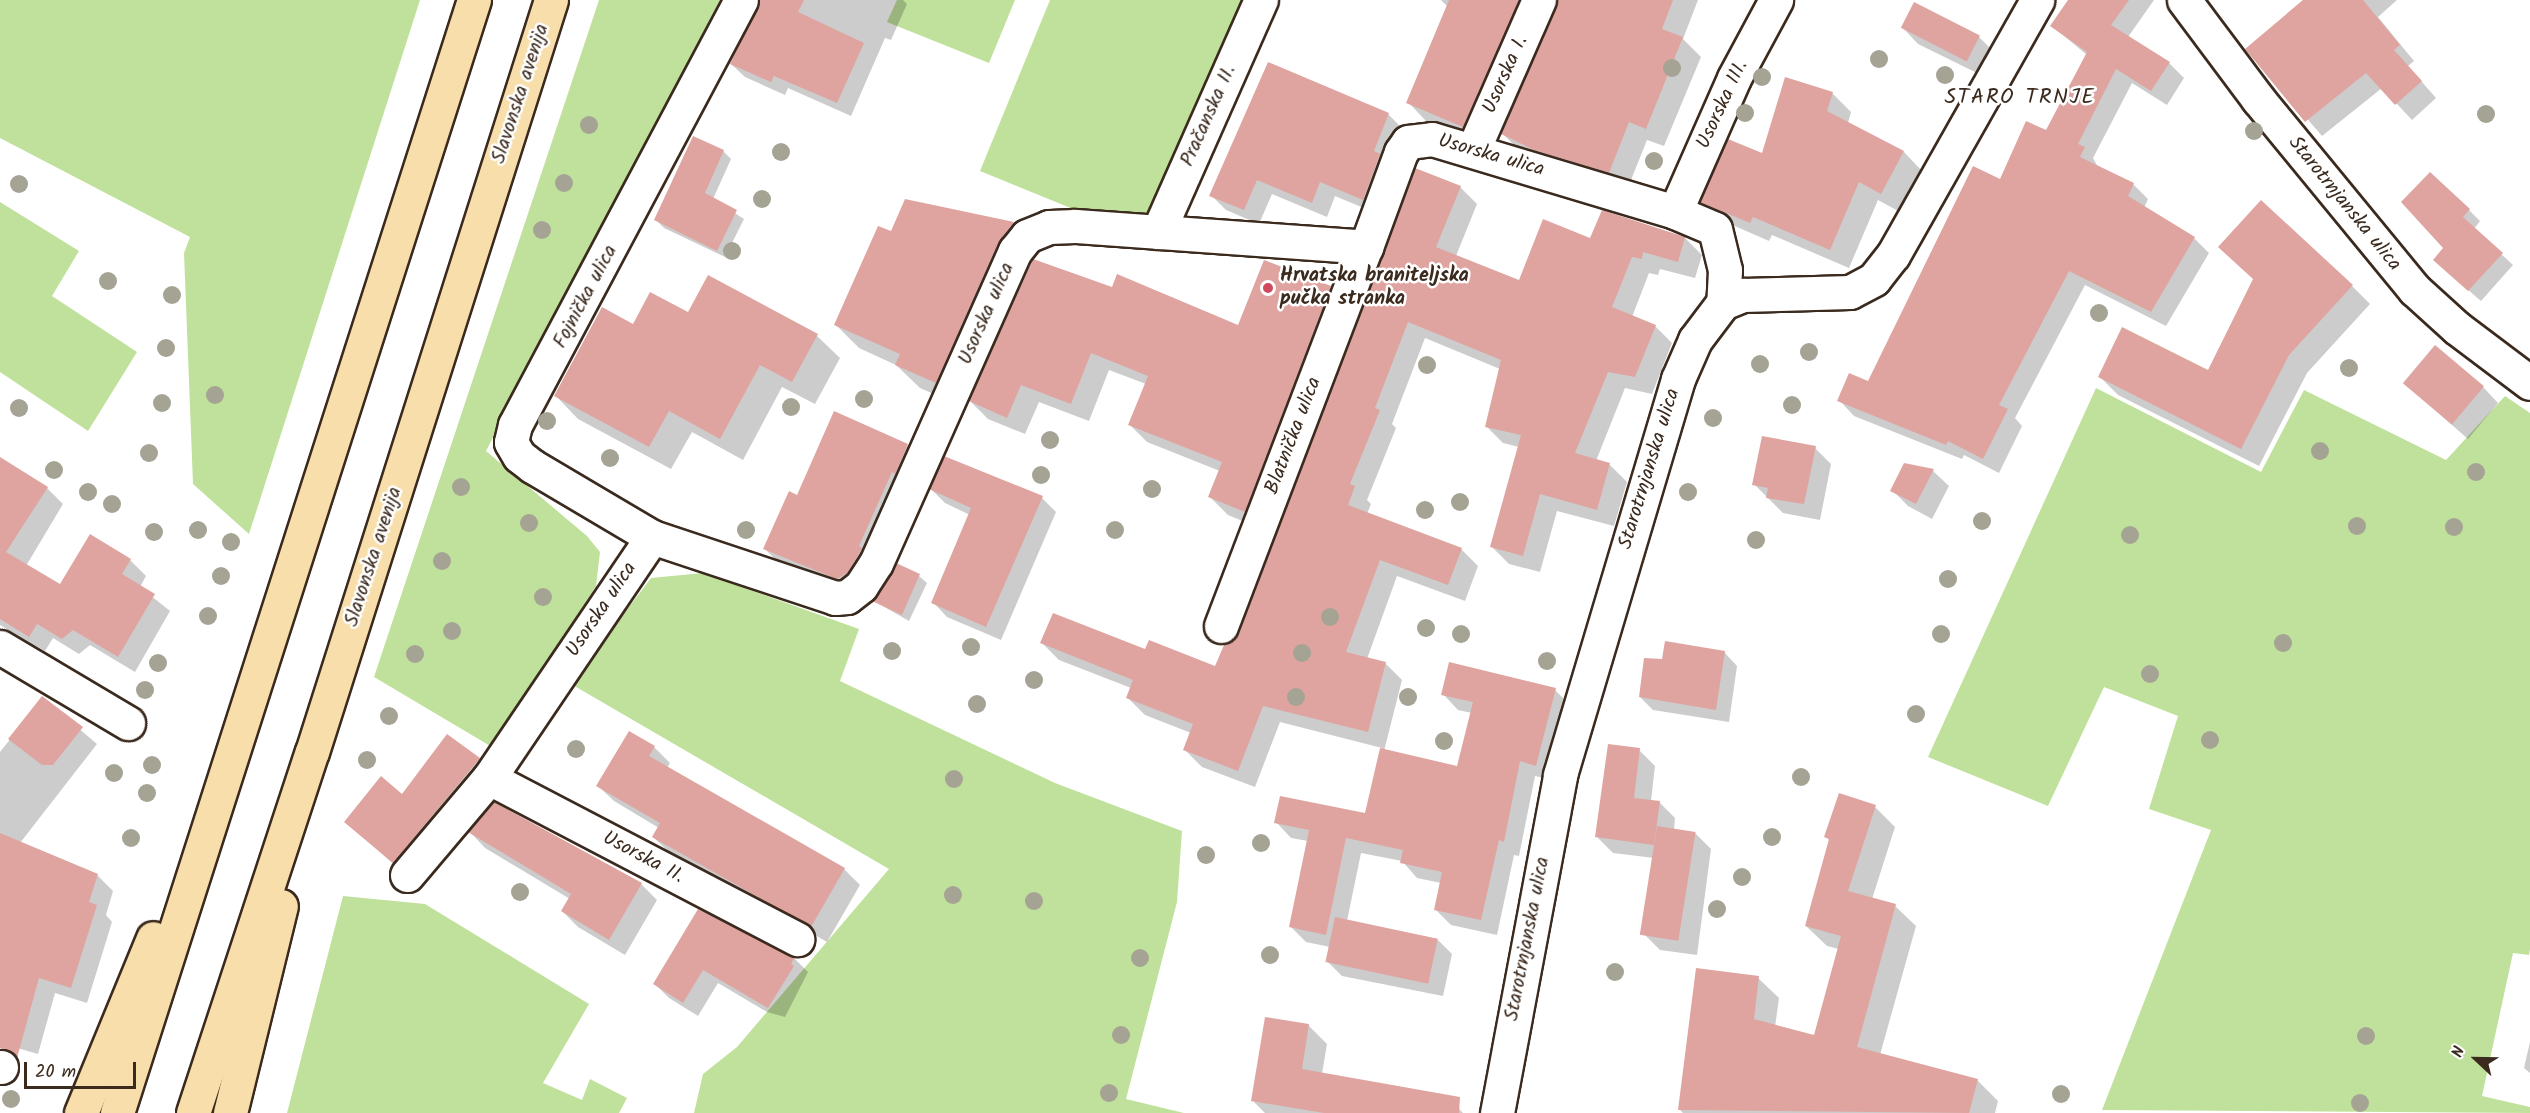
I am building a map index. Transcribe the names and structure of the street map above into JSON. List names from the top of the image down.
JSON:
{
  "streets": {
    "main road": ["Slavonska avenija"],
    "street": [
      "Usorska I.",
      "Usorska III.",
      "Pračanska II.",
      "Usorska ulica",
      "Starotrnjanska ulica",
      "Fojnička ulica",
      "Blatnička ulica",
      "Usorska II."
    ]
  },
  "crossings": [
    ["Usorska I.", "Usorska ulica"],
    ["Usorska III.", "Usorska ulica"],
    ["Pračanska II.", "Usorska ulica"],
    ["Usorska ulica", "Starotrnjanska ulica"],
    ["Usorska ulica", "Fojnička ulica"],
    ["Usorska ulica", "Blatnička ulica"],
    ["Usorska ulica", "Usorska II."]
  ],
  "districts": ["STARO TRNJE"],
  "places": ["Hrvatska braniteljska pučka stranka"],
  "scale_bar": "20 m",
  "north": "left"
}
